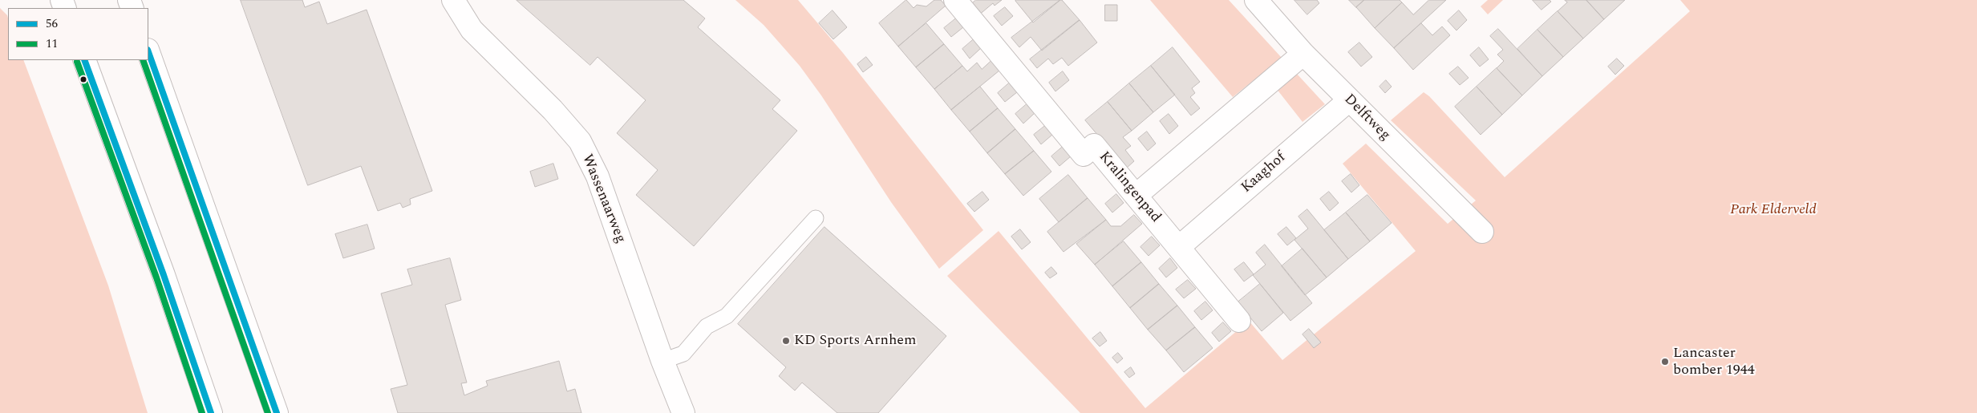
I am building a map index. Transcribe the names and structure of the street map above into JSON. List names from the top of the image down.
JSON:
{
  "streets": {
    "street": [
      "Delftweg",
      "Kaaghof",
      "Kralingenpad",
      "Wassenaarweg"
    ]
  },
  "crossings": [
    ["Delftweg", "Kaaghof"],
    ["Kaaghof", "Kralingenpad"]
  ],
  "parks": ["Park Elderveld"],
  "places": ["KD Sports Arnhem", "Lancaster bomber 1944"],
  "lines": ["transit line 56", "transit line 11"],
  "legend": ["56", "11"]
}
